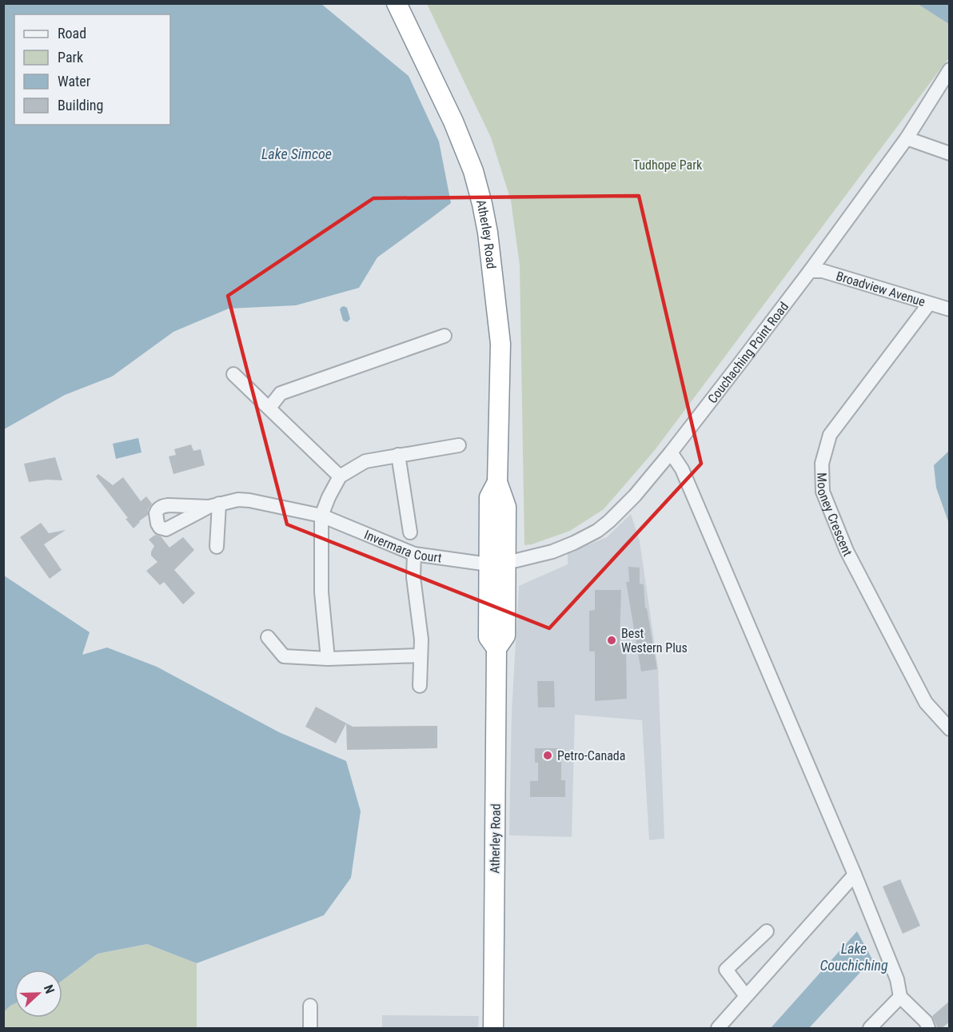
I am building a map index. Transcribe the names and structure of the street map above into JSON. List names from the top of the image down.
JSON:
{
  "streets": {
    "highway": ["Atherley Road"],
    "street": [
      "Broadview Avenue",
      "Couchaching Point Road",
      "Mooney Crescent",
      "Invermara Court"
    ]
  },
  "crossings": [
    ["Atherley Road", "Couchaching Point Road"],
    ["Atherley Road", "Invermara Court"],
    ["Broadview Avenue", "Couchaching Point Road"],
    ["Broadview Avenue", "Mooney Crescent"],
    ["Couchaching Point Road", "Invermara Court"]
  ],
  "water": ["Lake Simcoe", "Lake Couchiching"],
  "parks": ["Tudhope Park"],
  "places": ["Best Western Plus", "Petro-Canada"],
  "legend": [
    "Road",
    "Park",
    "Water",
    "Building"
  ],
  "north": "right"
}
